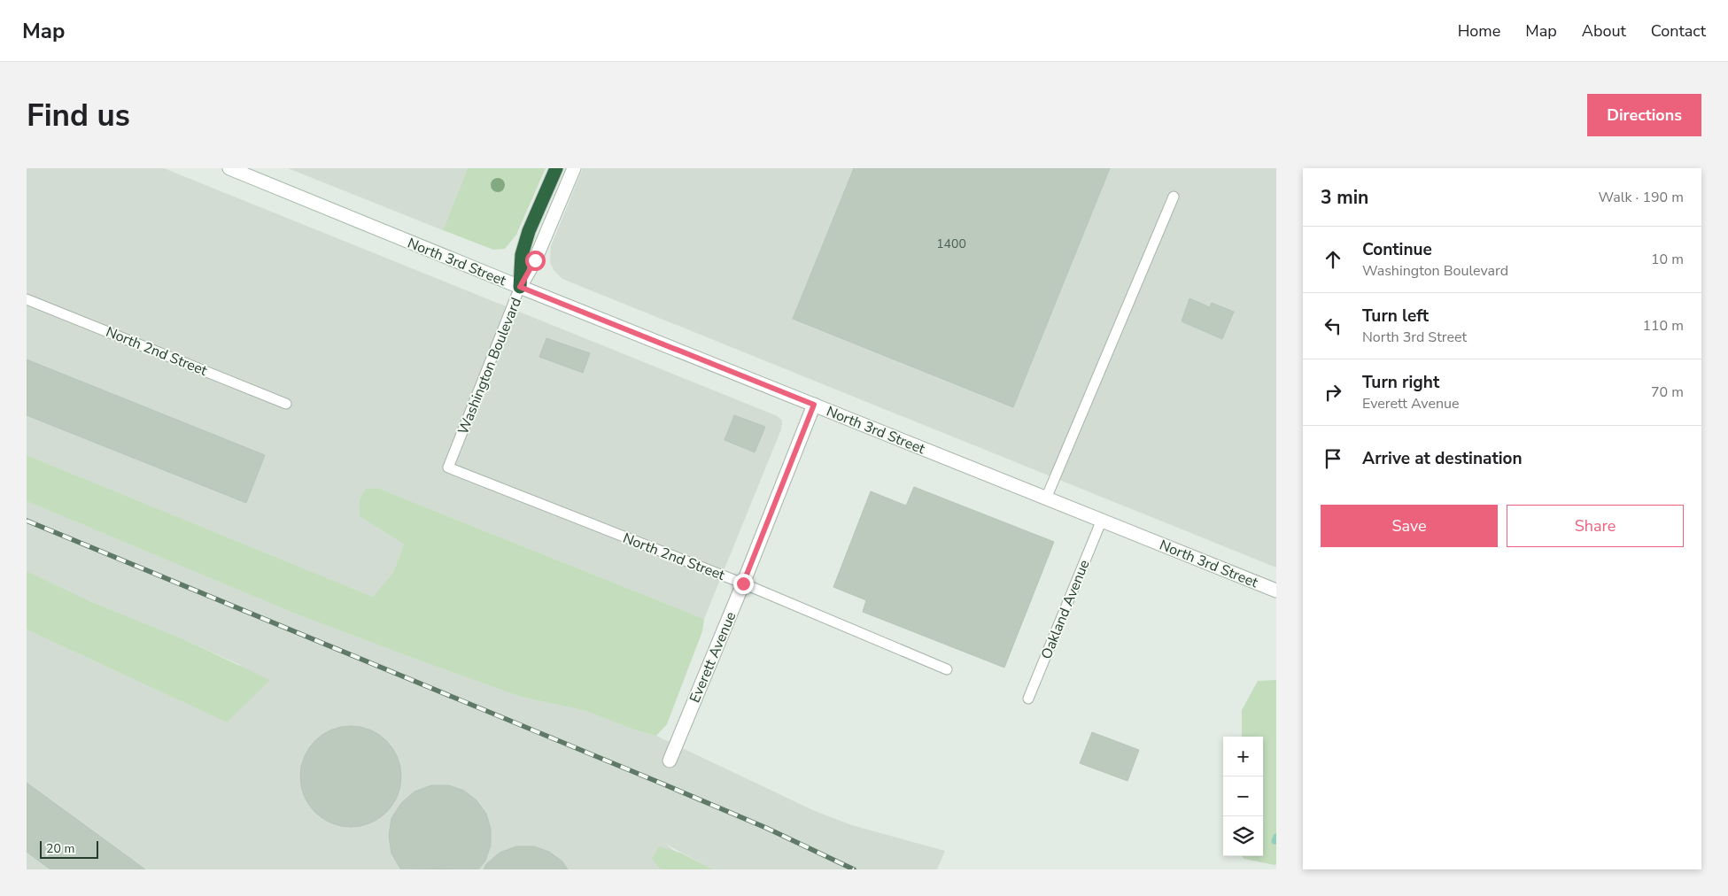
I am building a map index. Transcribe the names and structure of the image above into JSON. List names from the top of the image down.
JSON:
{
  "streets": {
    "street": ["North 3rd Street", "Washington Boulevard", "Everett Avenue"],
    "lane": ["North 2nd Street", "Oakland Avenue"]
  },
  "crossings": [
    ["North 3rd Street", "Washington Boulevard"],
    ["North 3rd Street", "Oakland Avenue"],
    ["North 3rd Street", "Everett Avenue"],
    ["North 2nd Street", "Washington Boulevard"],
    ["North 2nd Street", "Everett Avenue"]
  ],
  "house_numbers": ["1400"],
  "scale_bar": "20 m",
  "page": {
    "header": "Map",
    "nav": [
      "Home",
      "Map",
      "About",
      "Contact"
    ],
    "buttons": [
      "Directions",
      ["Save", "Share"]
    ],
    "title": "Find us",
    "heading": ["3 min", "Walk · 190 m"],
    "list": [
      ["Continue", "Washington Boulevard", "10 m"],
      ["Turn left", "North 3rd Street", "110 m"],
      ["Turn right", "Everett Avenue", "70 m"],
      "Arrive at destination"
    ],
    "map_buttons": ["+", "−"],
    "scale": "20 m"
  }
}
